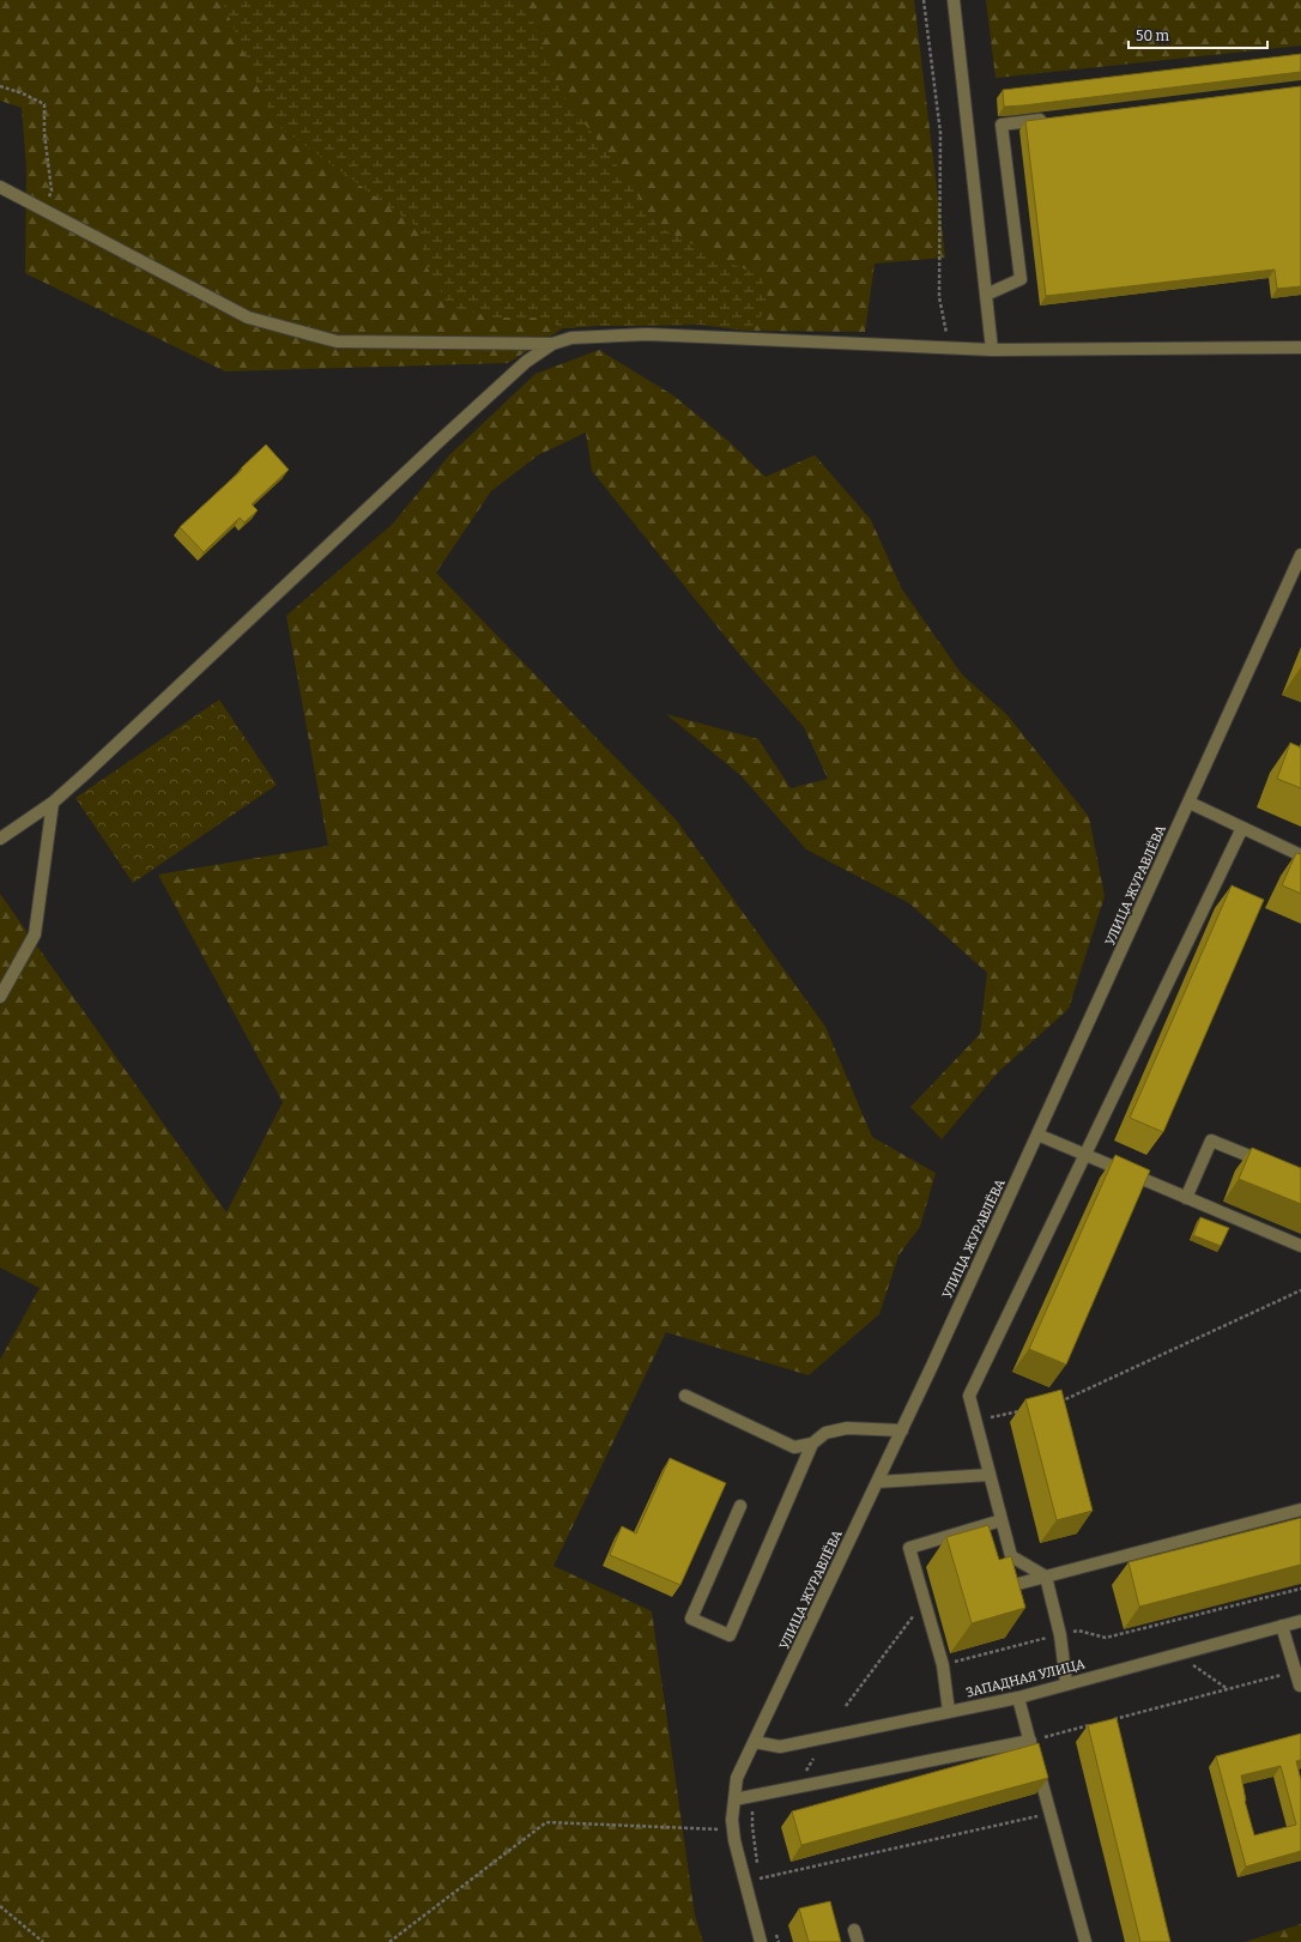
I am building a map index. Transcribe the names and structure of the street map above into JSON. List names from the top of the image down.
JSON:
{
  "streets": {
    "street": ["УЛИЦА ЖУРАВЛЁВА", "ЗАПАДНАЯ УЛИЦА"]
  },
  "crossings": [
    ["УЛИЦА ЖУРАВЛЁВА", "ЗАПАДНАЯ УЛИЦА"]
  ],
  "scale_bar": "50 m"
}
